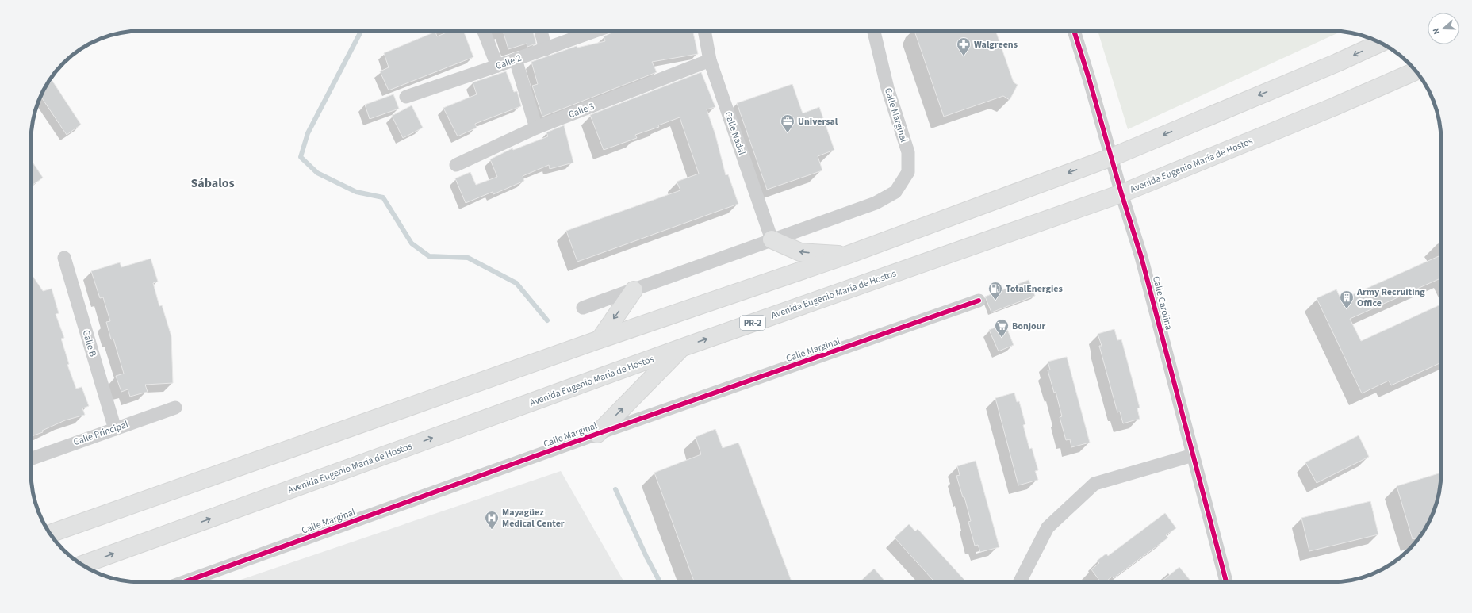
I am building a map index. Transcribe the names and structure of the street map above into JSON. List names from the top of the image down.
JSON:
{
  "streets": {
    "highway": ["Avenida Eugenio María de Hostos", "PR-2"],
    "street": [
      "Calle 2",
      "Calle 3",
      "Calle Marginal",
      "Calle Nadal",
      "Calle Carolina",
      "Calle B",
      "Calle Principal"
    ]
  },
  "crossings": [
    ["Calle 3", "Calle Nadal"],
    ["Calle Marginal", "Calle Nadal"],
    ["Avenida Eugenio María de Hostos", "Calle Carolina"],
    ["Calle B", "Calle Principal"]
  ],
  "districts": ["Sábalos"],
  "places": {
    "pharmacy": ["Walgreens"],
    "office": ["Universal"],
    "fuel station": ["TotalEnergies"],
    "building": ["Army Recruiting Office"],
    "supermarket": ["Bonjour"],
    "hospital": ["Mayagüez Medical Center"]
  },
  "north": "left"
}
